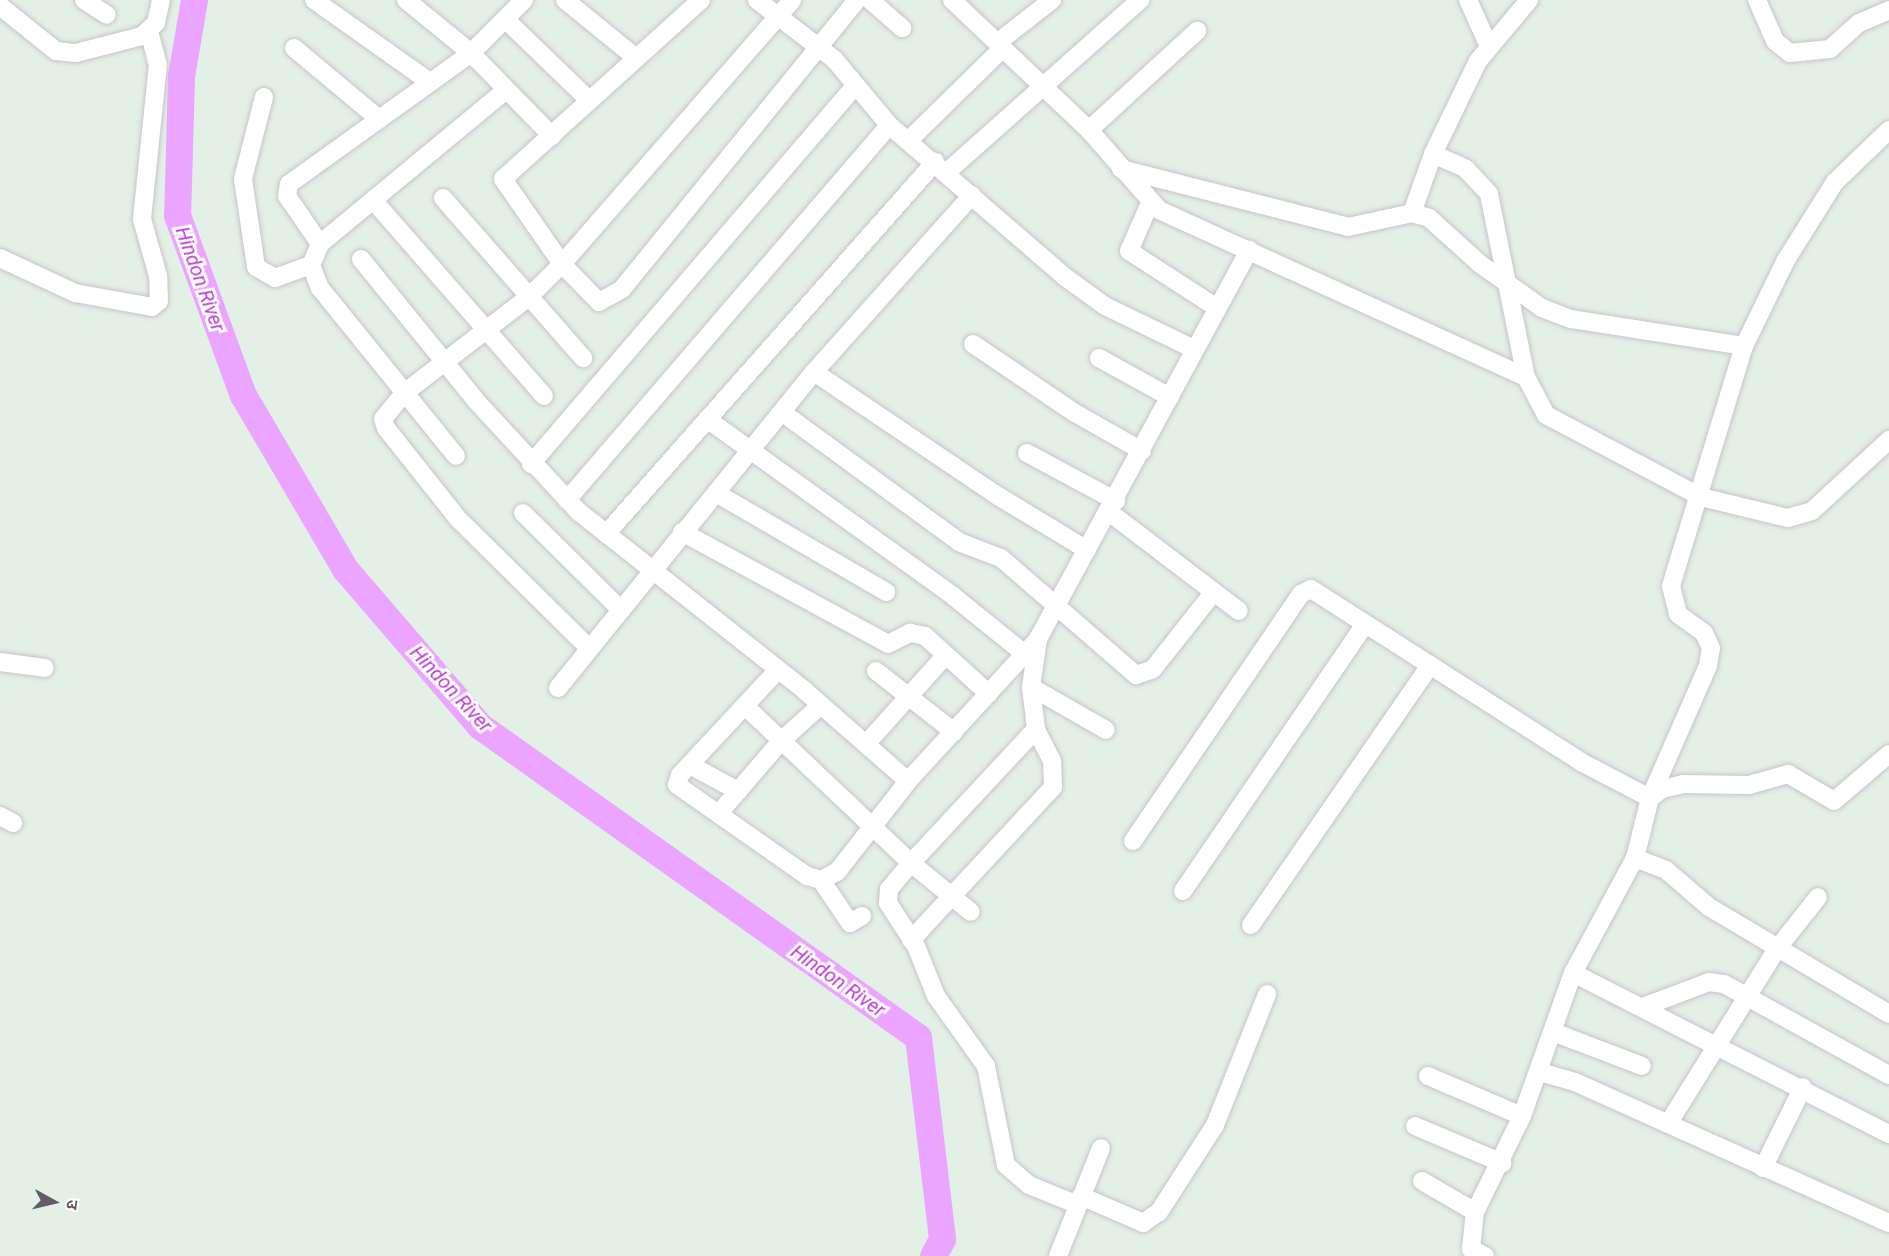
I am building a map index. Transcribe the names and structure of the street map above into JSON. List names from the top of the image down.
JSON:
{
  "water": ["Hindon River"],
  "north": "right"
}
